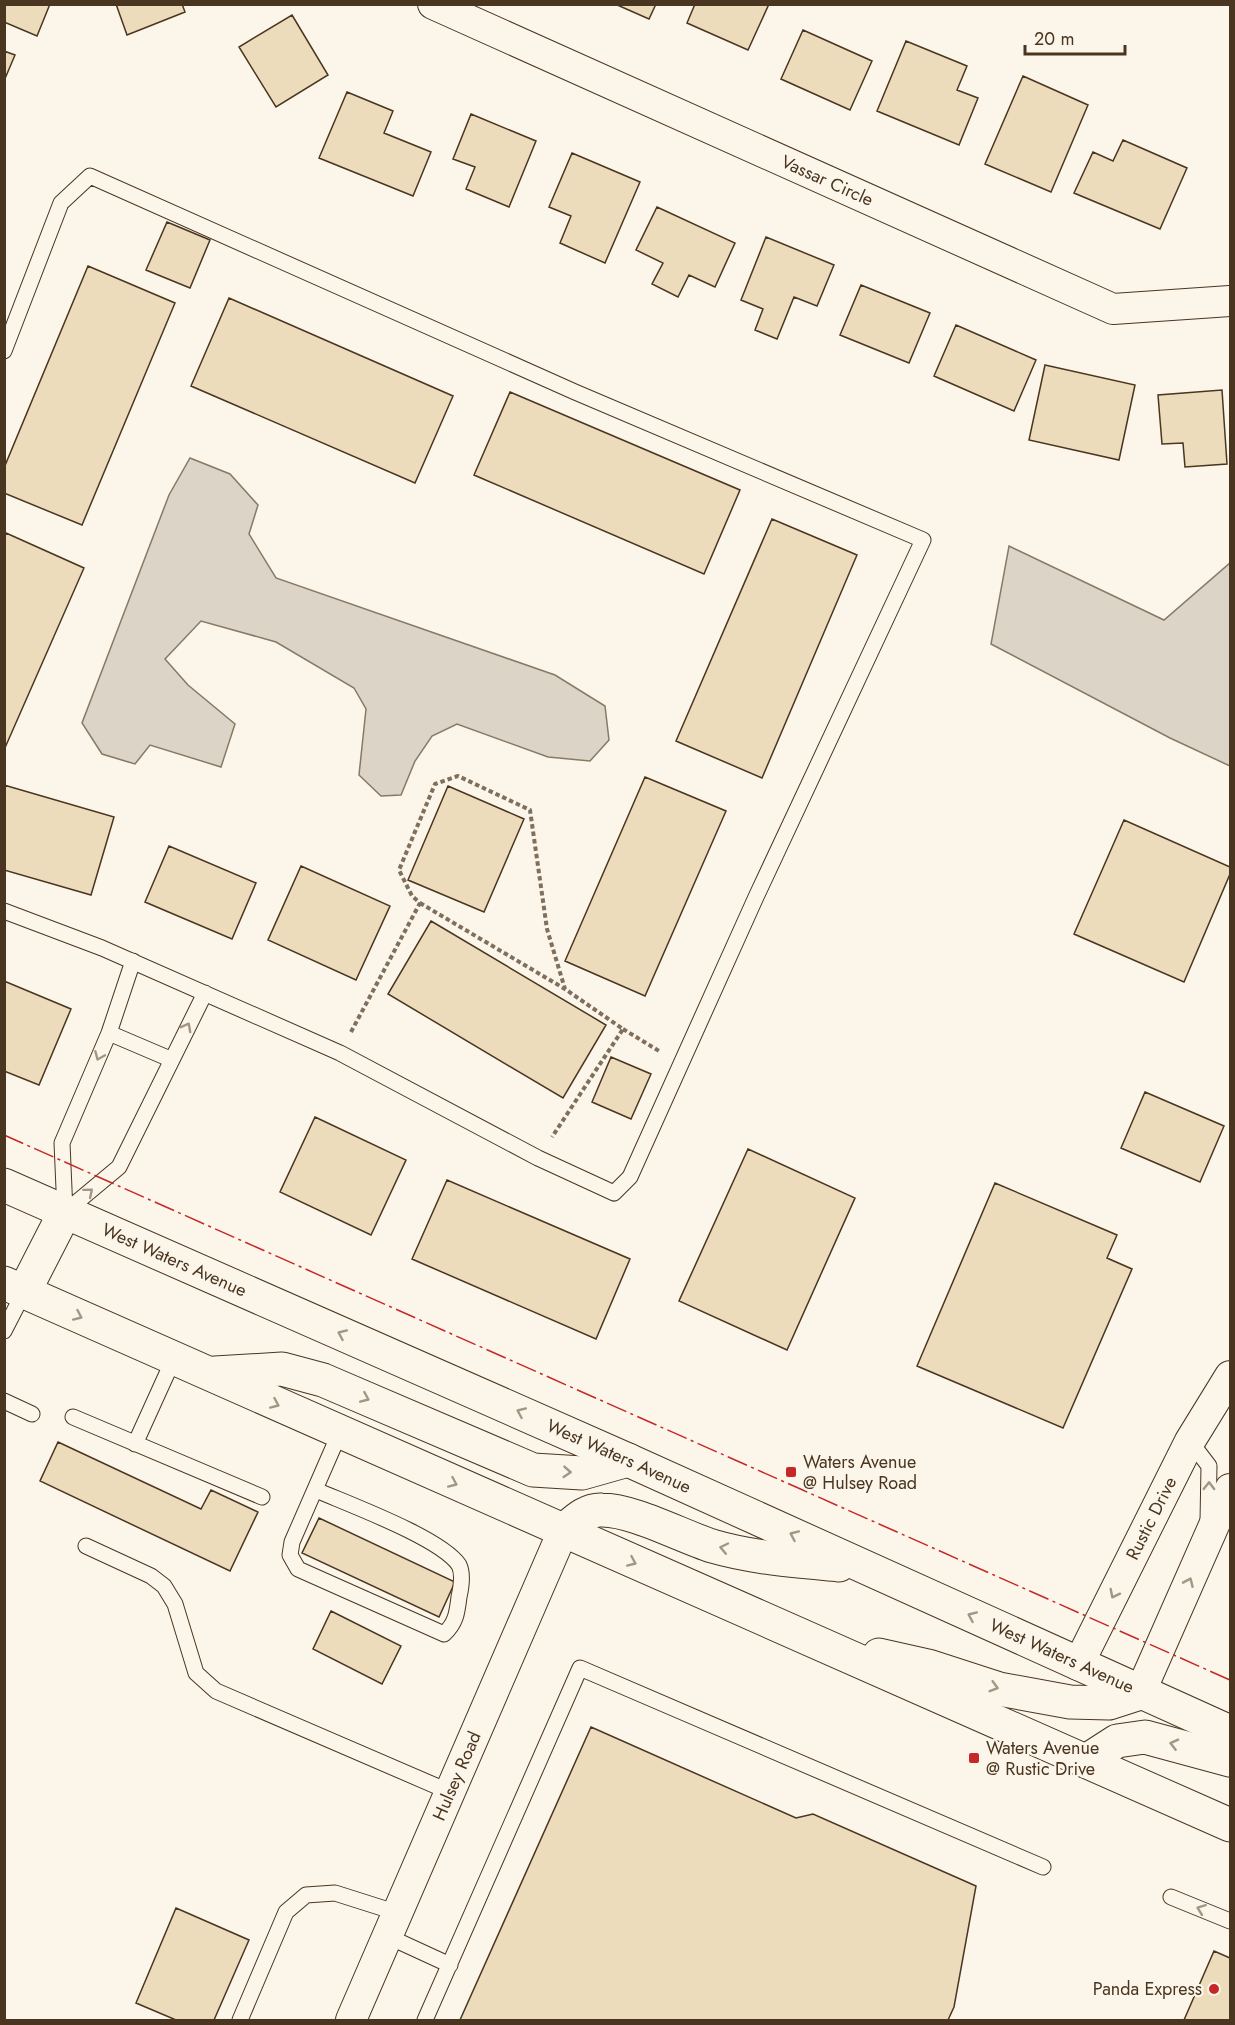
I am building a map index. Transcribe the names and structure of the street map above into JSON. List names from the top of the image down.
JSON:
{
  "streets": {
    "main road": ["West Waters Avenue"],
    "street": ["Vassar Circle", "Rustic Drive", "Hulsey Road"]
  },
  "crossings": [
    ["West Waters Avenue", "Rustic Drive"]
  ],
  "places": {
    "transit": ["Waters Avenue @ Hulsey Road", "Waters Avenue @ Rustic Drive"],
    "other": ["Panda Express"]
  },
  "scale_bar": "20 m"
}
